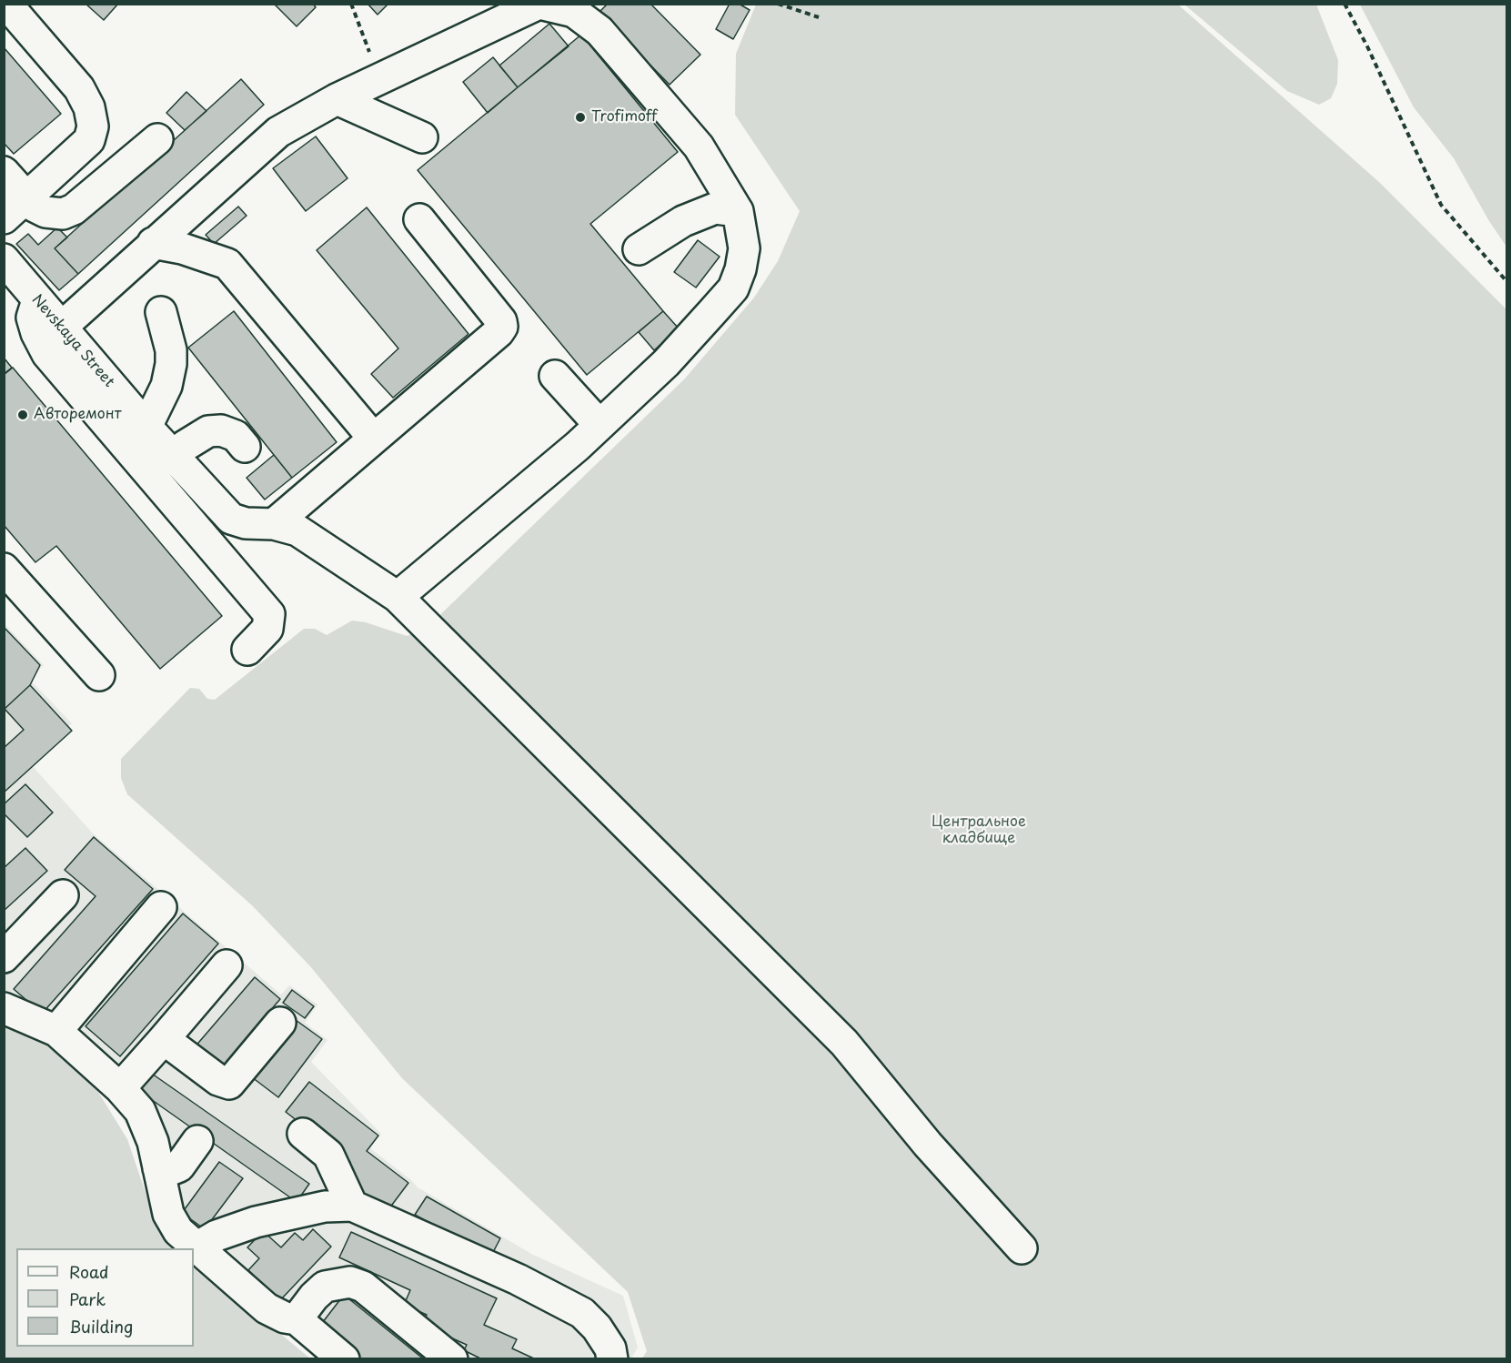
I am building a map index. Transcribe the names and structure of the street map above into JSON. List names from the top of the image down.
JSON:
{
  "streets": {
    "street": ["Nevskaya Street"]
  },
  "parks": ["Центральное кладбище"],
  "places": ["Trofimoff", "Авторемонт"],
  "legend": ["Road", "Park", "Building"]
}
